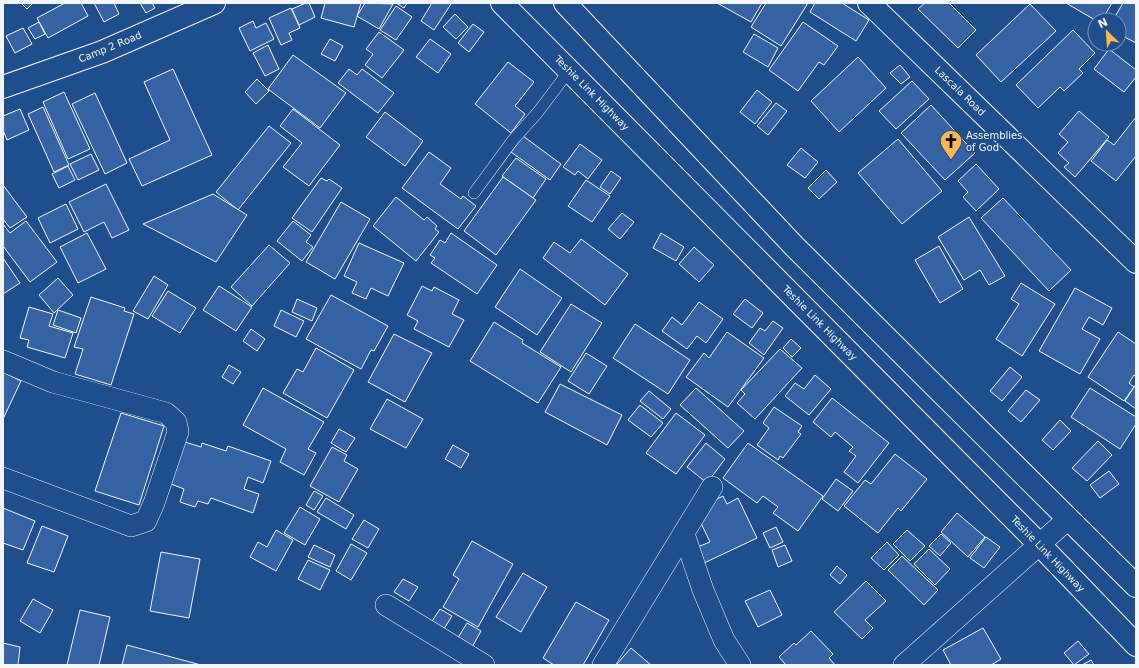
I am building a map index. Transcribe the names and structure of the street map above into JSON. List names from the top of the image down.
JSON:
{
  "streets": {
    "main road": ["Camp 2 Road", "Lascala Road", "Teshie Link Highway"]
  },
  "places": {
    "church": ["Assemblies of God"]
  },
  "north": "top left"
}
